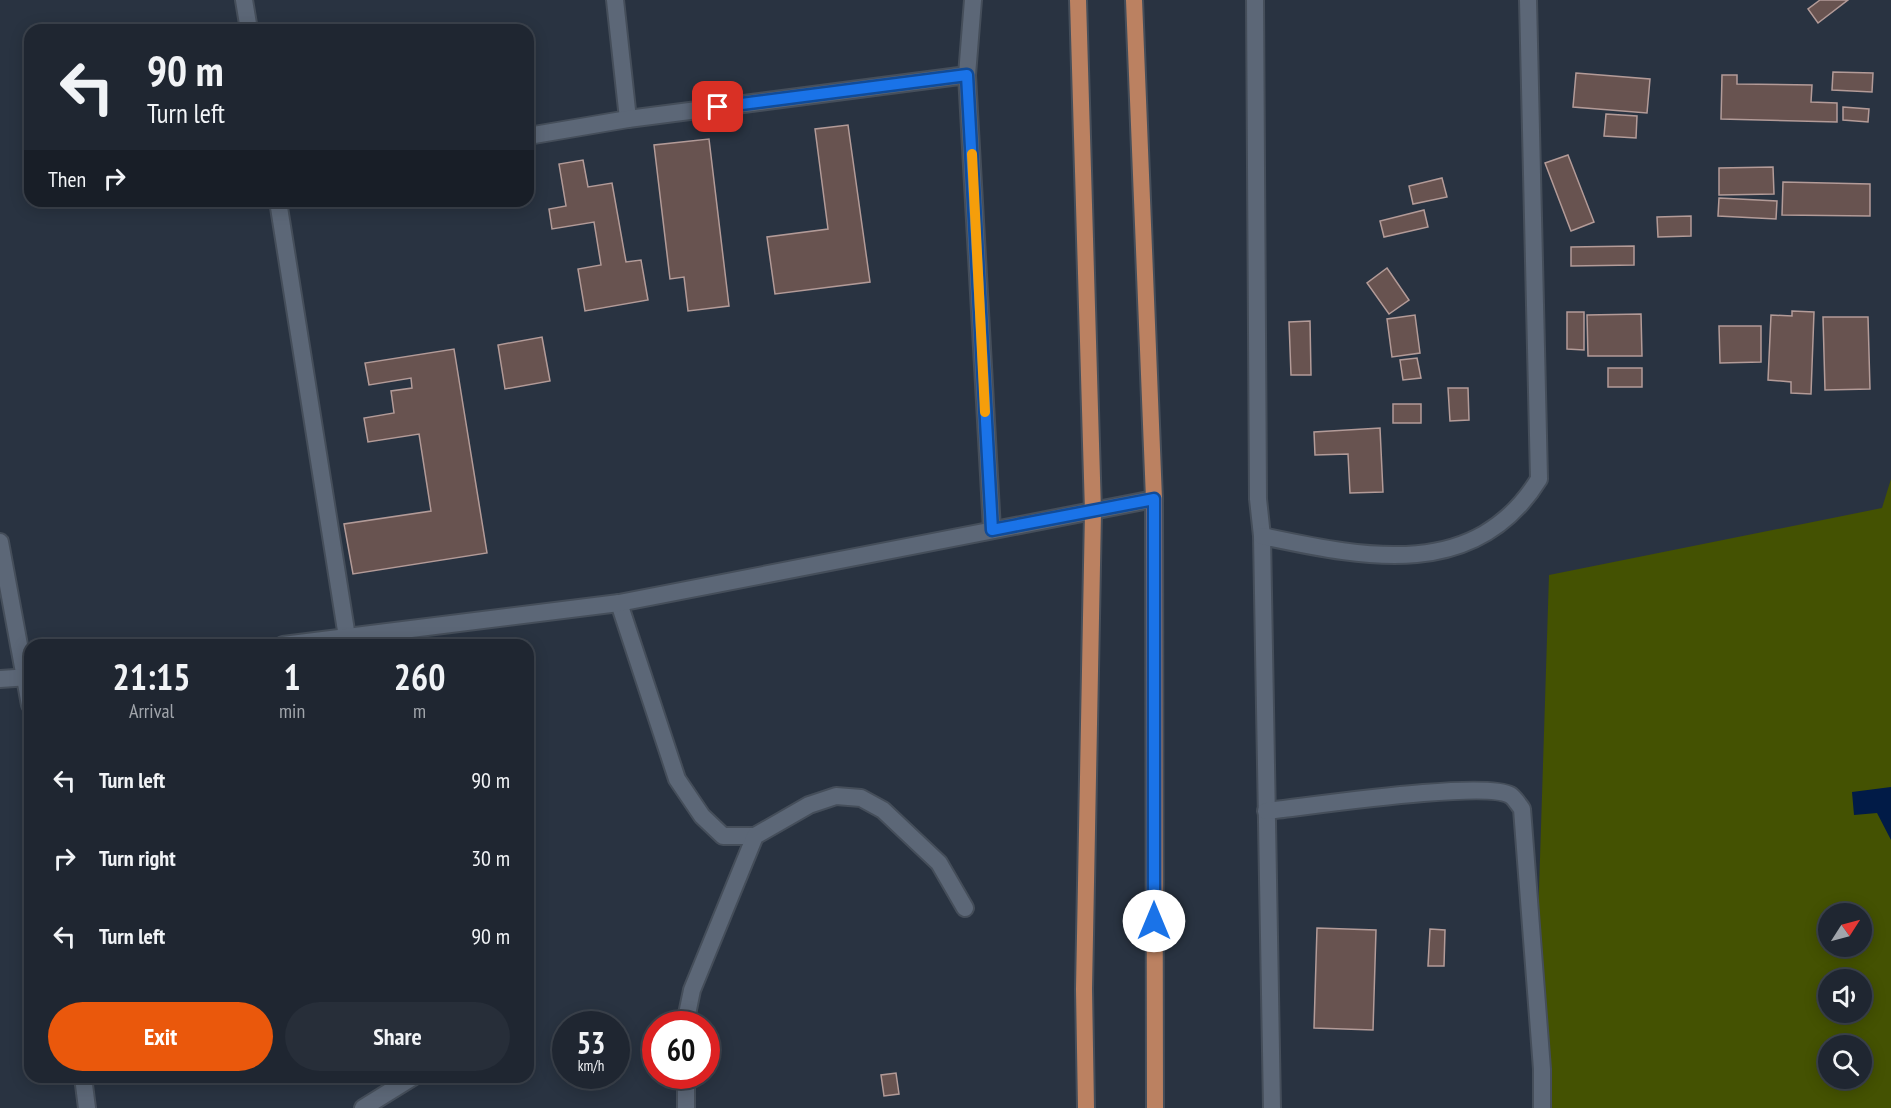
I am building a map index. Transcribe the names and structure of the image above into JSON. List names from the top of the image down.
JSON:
{
  "north": "top right",
  "page": {
    "turn": ["90 m", "Turn left"],
    "then": "Then",
    "eta": [
      "21:15",
      "Arrival",
      "1",
      "min",
      "260",
      "m"
    ],
    "list": [
      {
        "name": "Turn left",
        "value": "90 m"
      },
      {
        "name": "Turn right",
        "value": "30 m"
      },
      {
        "name": "Turn left",
        "value": "90 m"
      }
    ],
    "buttons": ["Exit", "Share"],
    "speed": "53 km/h",
    "limit": "60"
  }
}
